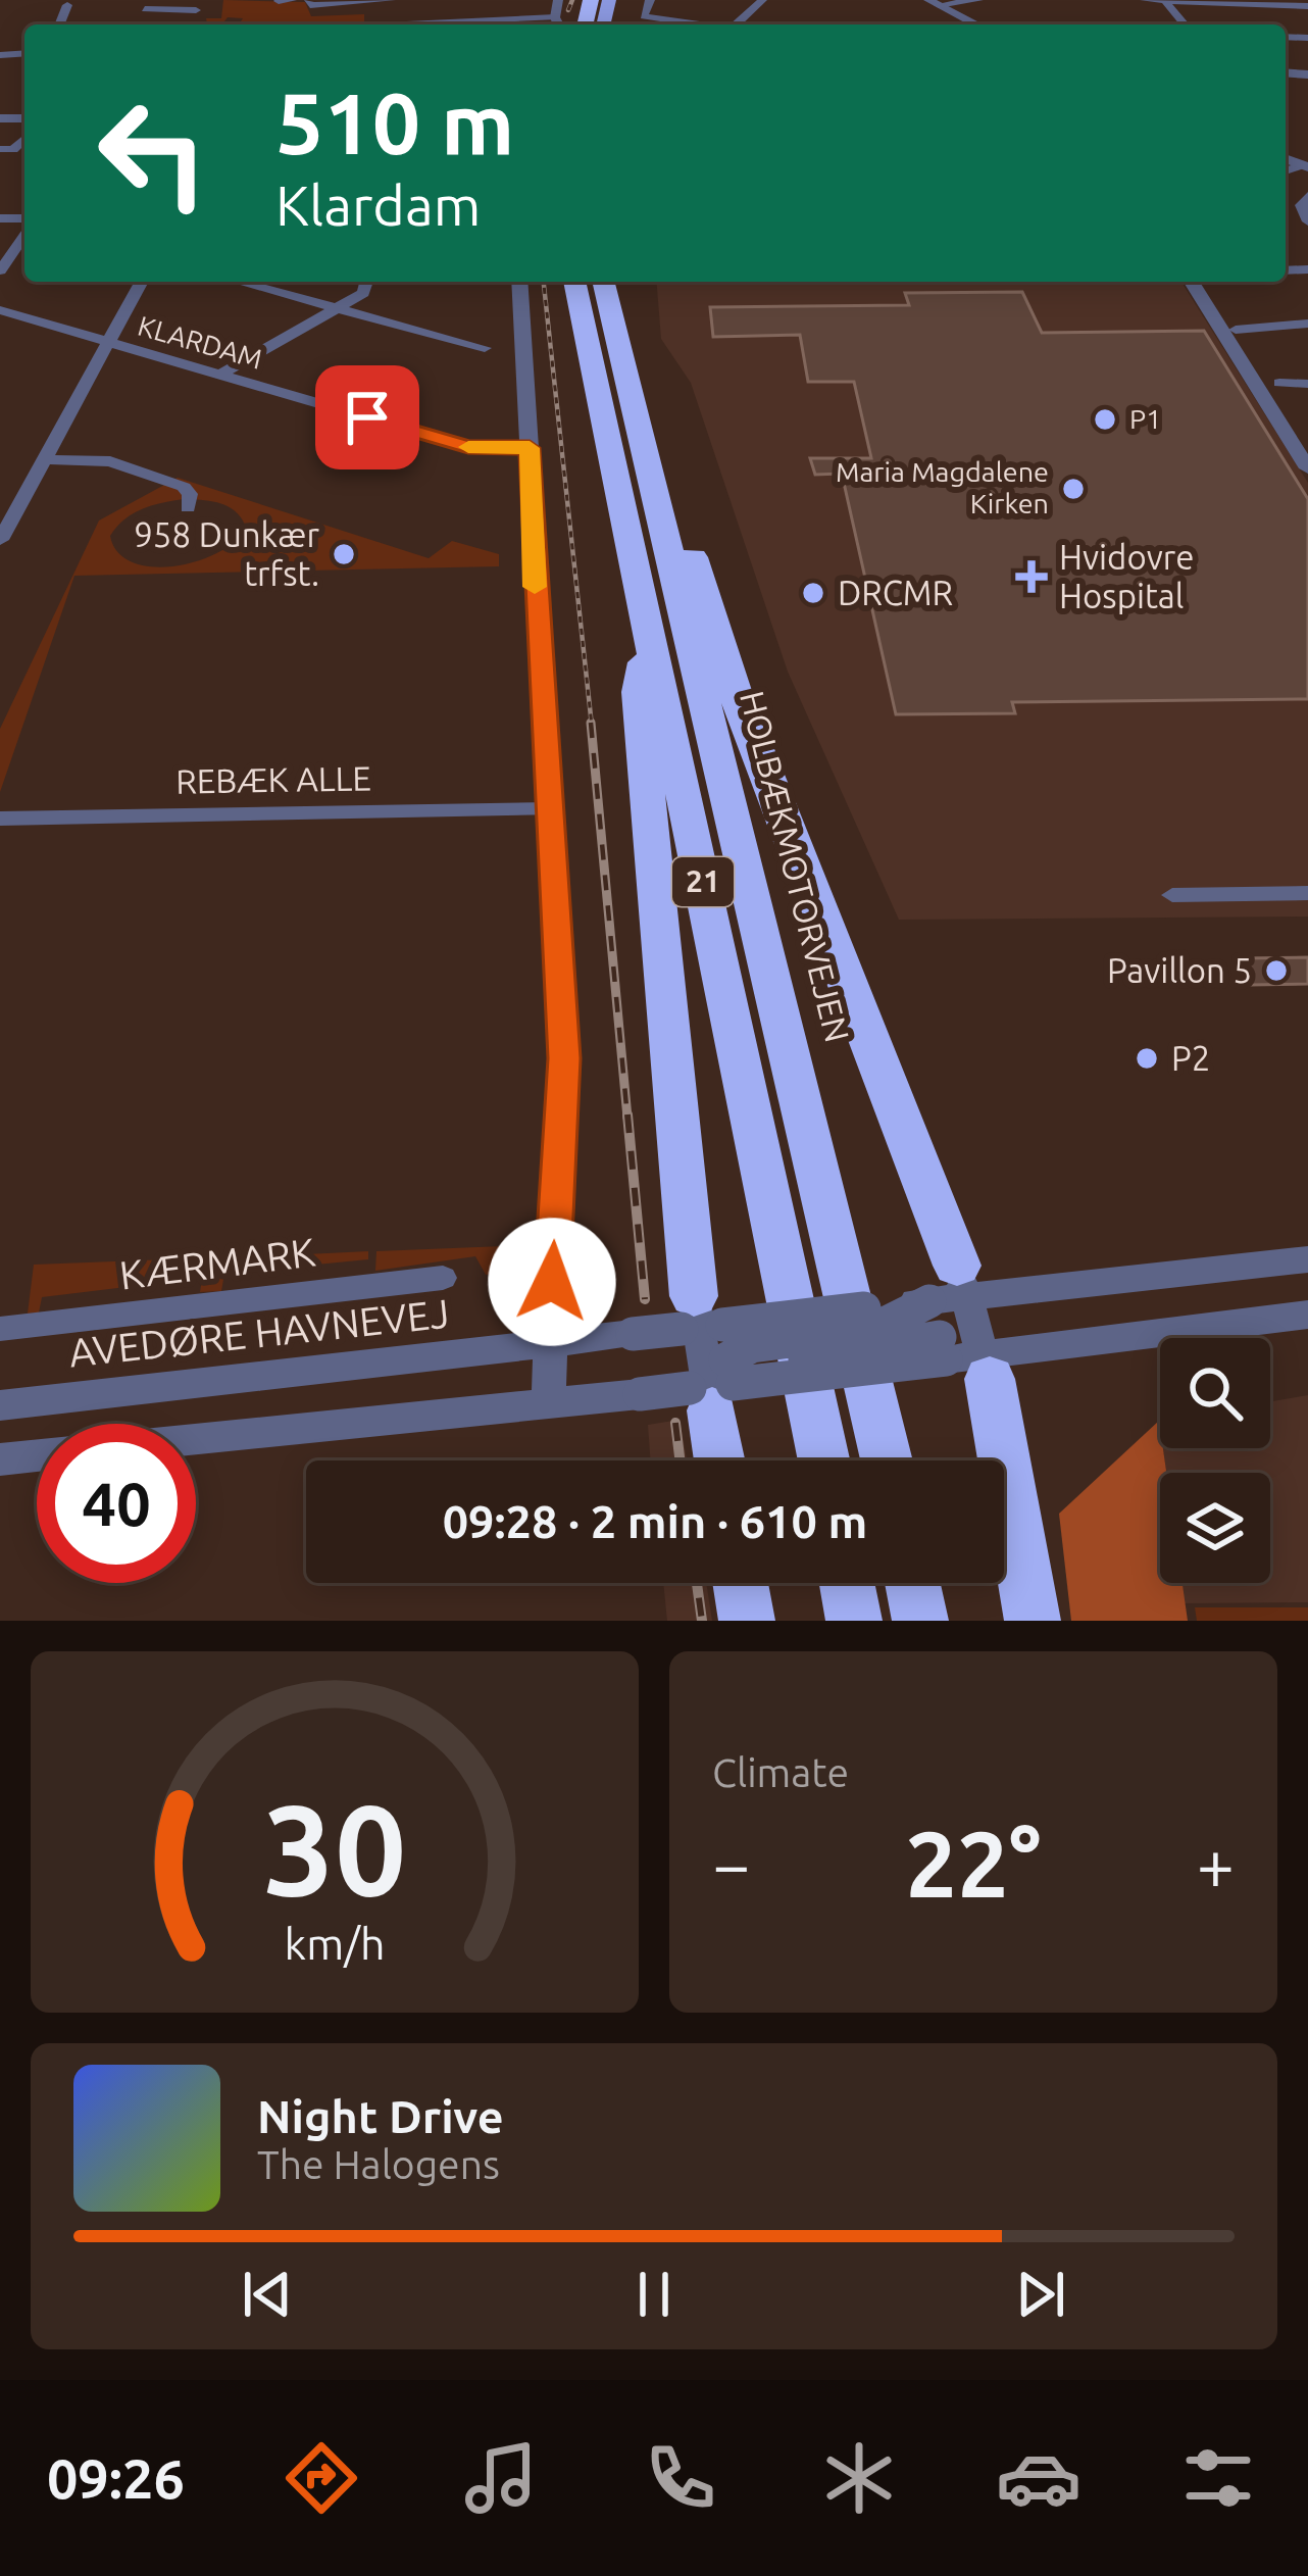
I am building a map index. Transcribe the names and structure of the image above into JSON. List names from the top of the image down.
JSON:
{
  "streets": {
    "highway": ["HOLBÆKMOTORVEJEN", "21"],
    "street": [
      "KLARDAM",
      "REBÆK ALLE",
      "KÆRMARK",
      "AVEDØRE HAVNEVEJ"
    ]
  },
  "places": {
    "other": [
      "P1",
      "Maria Magdalene Kirken",
      "958 Dunkær trfst.",
      "DRCMR",
      "Pavillon 5",
      "P2"
    ],
    "health": ["Hvidovre Hospital"]
  },
  "page": {
    "turn": ["510 m", "Klardam"],
    "limit": "40",
    "trip": "09:28 · 2 min · 610 m",
    "tile": "Climate",
    "heat": ["−", "22°", "+"],
    "song": ["Night Drive", "The Halogens"],
    "tabs": "09:26",
    "gauge": ["30", "km/h"]
  }
}
